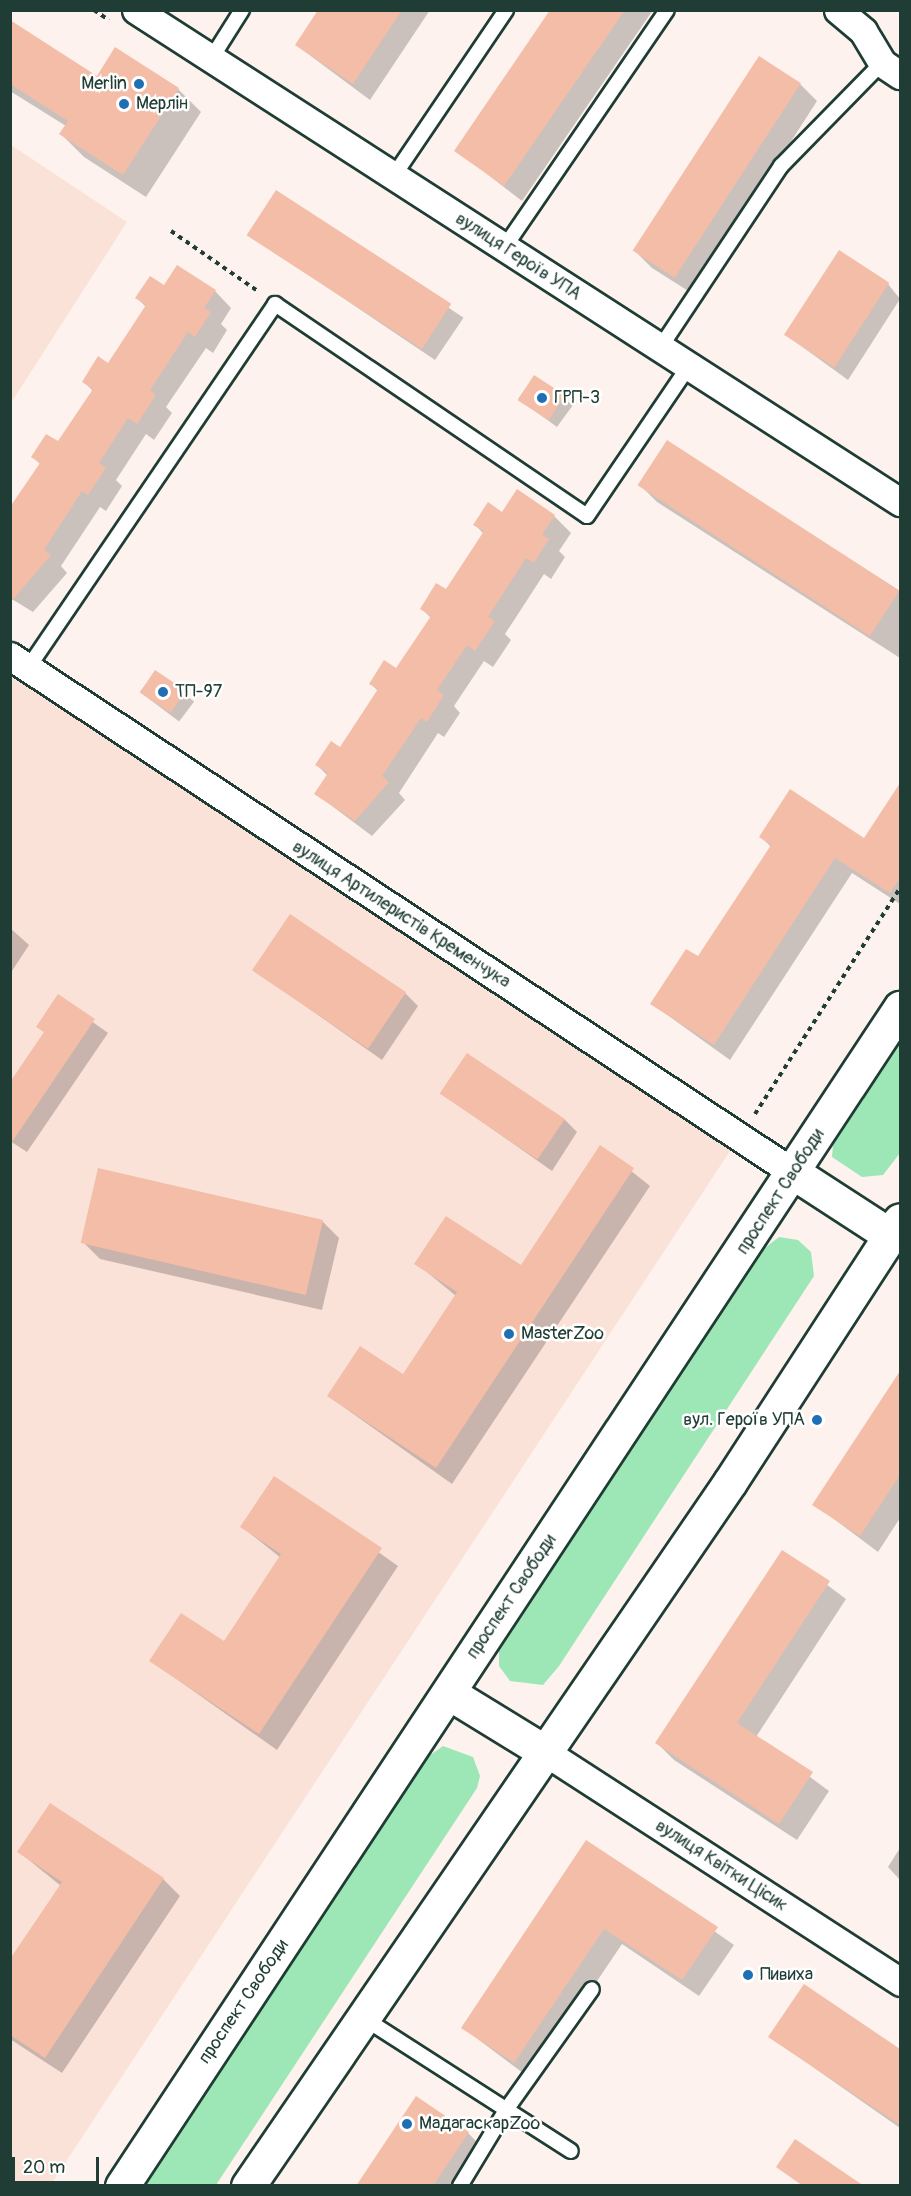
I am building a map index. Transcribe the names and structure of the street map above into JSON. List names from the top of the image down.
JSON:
{
  "streets": {
    "highway": ["проспект Свободи"],
    "street": ["вулиця Героїв УПА", "вулиця Артилеристів Кременчука", "вулиця Квітки Цісик"]
  },
  "crossings": [
    ["вулиця Артилеристів Кременчука", "проспект Свободи"]
  ],
  "places": [
    "Merlin",
    "Мерлін",
    "ГРП-3",
    "ТП-97",
    "MasterZoo",
    "вул. Героїв УПА",
    "Пивиха",
    "МадагаскарZoo"
  ],
  "scale_bar": "20 m"
}
